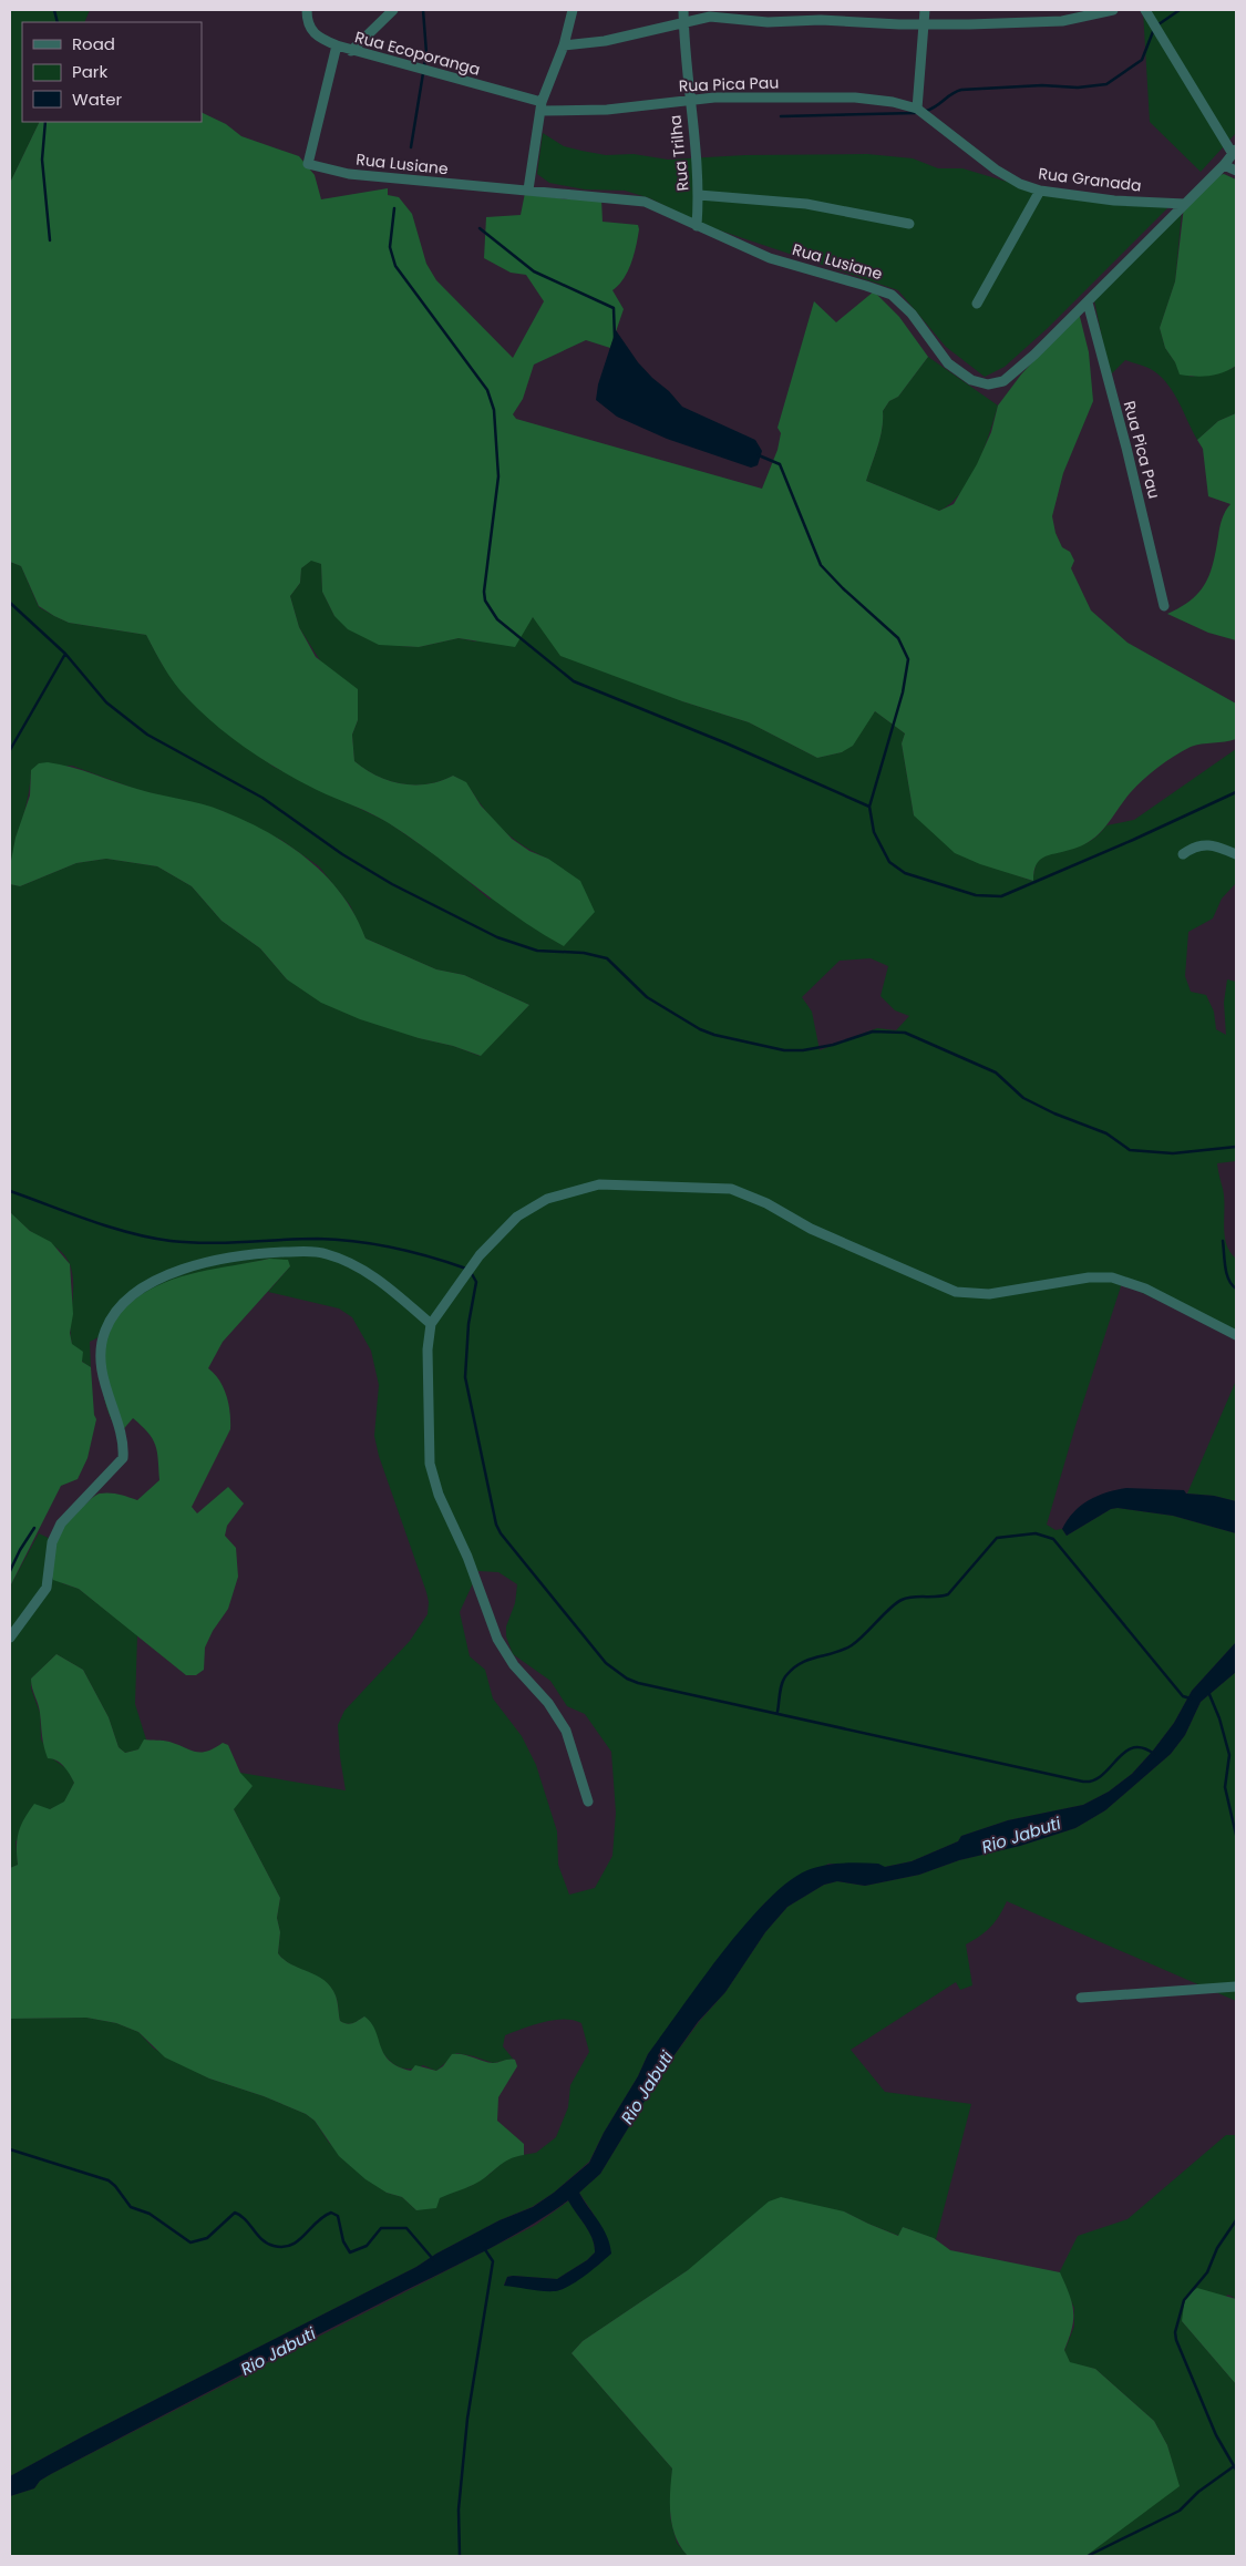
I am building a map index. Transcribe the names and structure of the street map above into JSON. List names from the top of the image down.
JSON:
{
  "streets": {
    "street": [
      "Rua Ecoporanga",
      "Rua Pica Pau",
      "Rua Trilha",
      "Rua Lusiane",
      "Rua Granada"
    ]
  },
  "crossings": [
    ["Rua Ecoporanga", "Rua Pica Pau"],
    ["Rua Ecoporanga", "Rua Lusiane"],
    ["Rua Pica Pau", "Rua Trilha"],
    ["Rua Pica Pau", "Rua Lusiane"],
    ["Rua Pica Pau", "Rua Granada"],
    ["Rua Trilha", "Rua Lusiane"],
    ["Rua Lusiane", "Rua Granada"]
  ],
  "water": ["Rio Jabuti"],
  "legend": ["Road", "Park", "Water"]
}
